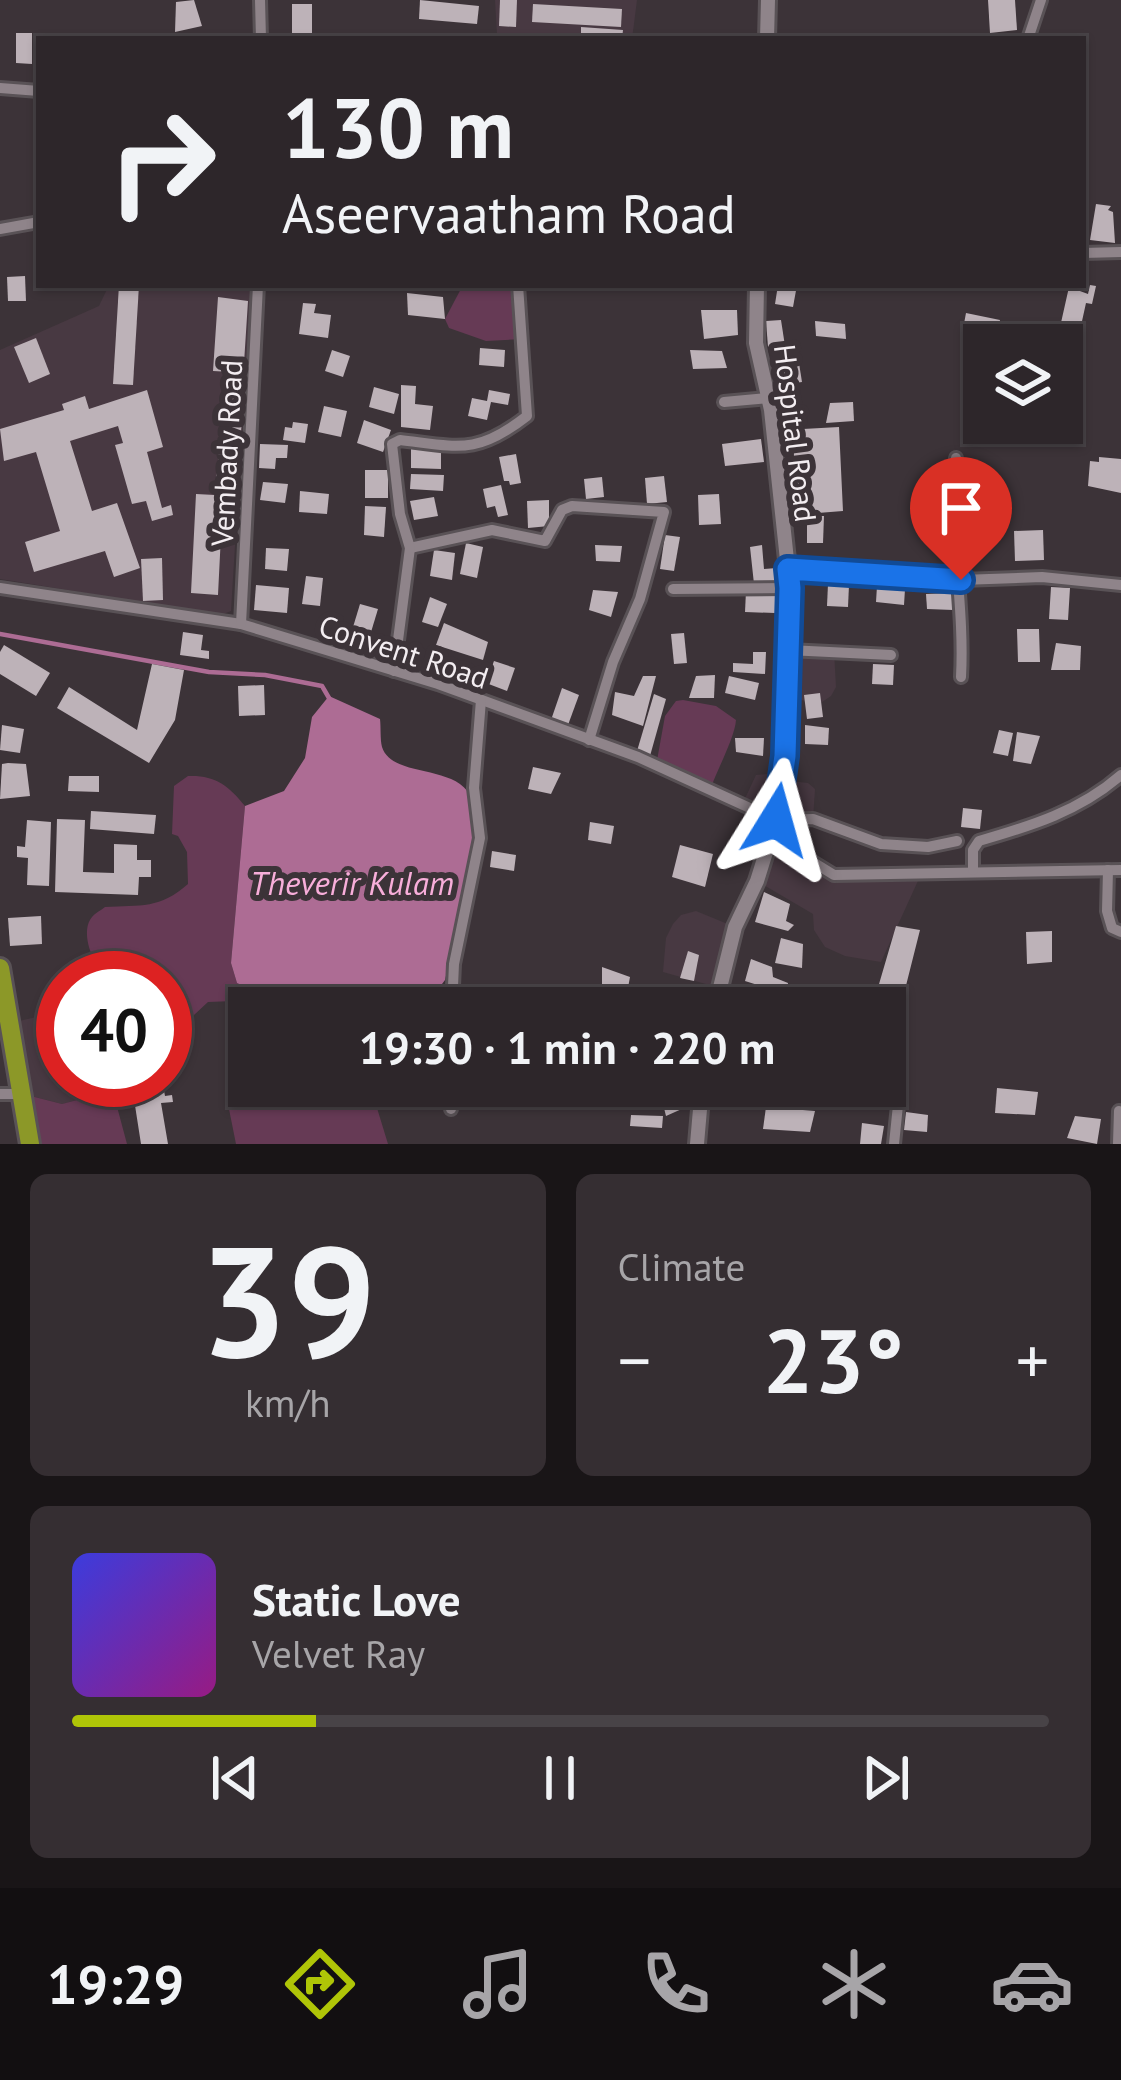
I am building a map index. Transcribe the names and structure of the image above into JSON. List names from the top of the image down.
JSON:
{
  "streets": {
    "street": ["Hospital Road", "Vembady Road", "Convent Road"]
  },
  "crossings": [
    ["Hospital Road", "Convent Road"],
    ["Vembady Road", "Convent Road"]
  ],
  "water": ["Theverir Kulam"],
  "page": {
    "turn": ["130 m", "Aseervaatham Road"],
    "limit": "40",
    "trip": "19:30 · 1 min · 220 m",
    "tile": [
      ["39", "km/h"],
      "Climate"
    ],
    "heat": ["−", "23°", "+"],
    "song": ["Static Love", "Velvet Ray"],
    "tabs": "19:29"
  }
}
